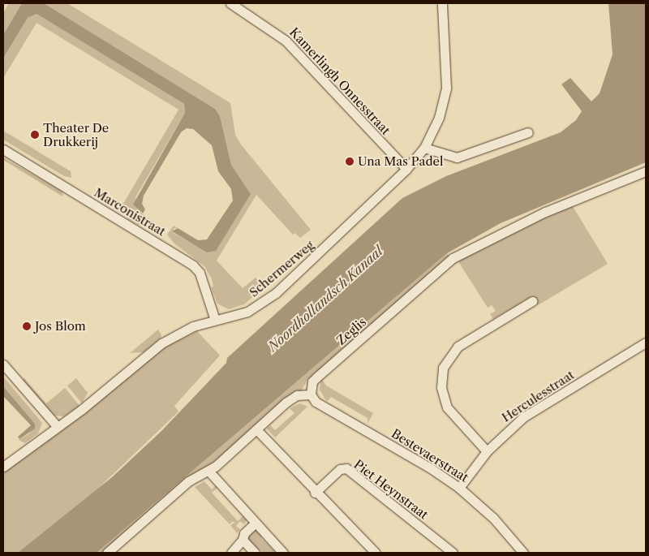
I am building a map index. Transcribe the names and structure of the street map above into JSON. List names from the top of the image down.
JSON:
{
  "streets": {
    "street": [
      "Kamerlingh Onnesstraat",
      "Marconistraat",
      "Schermerweg",
      "Zeglis",
      "Herculesstraat",
      "Bestevaerstraat",
      "Piet Heynstraat"
    ]
  },
  "crossings": [
    ["Kamerlingh Onnesstraat", "Schermerweg"],
    ["Marconistraat", "Schermerweg"],
    ["Zeglis", "Bestevaerstraat"],
    ["Herculesstraat", "Bestevaerstraat"]
  ],
  "water": ["Noordhollandsch Kanaal"],
  "places": ["Theater De Drukkerij", "Una Mas Padel", "Jos Blom"]
}
